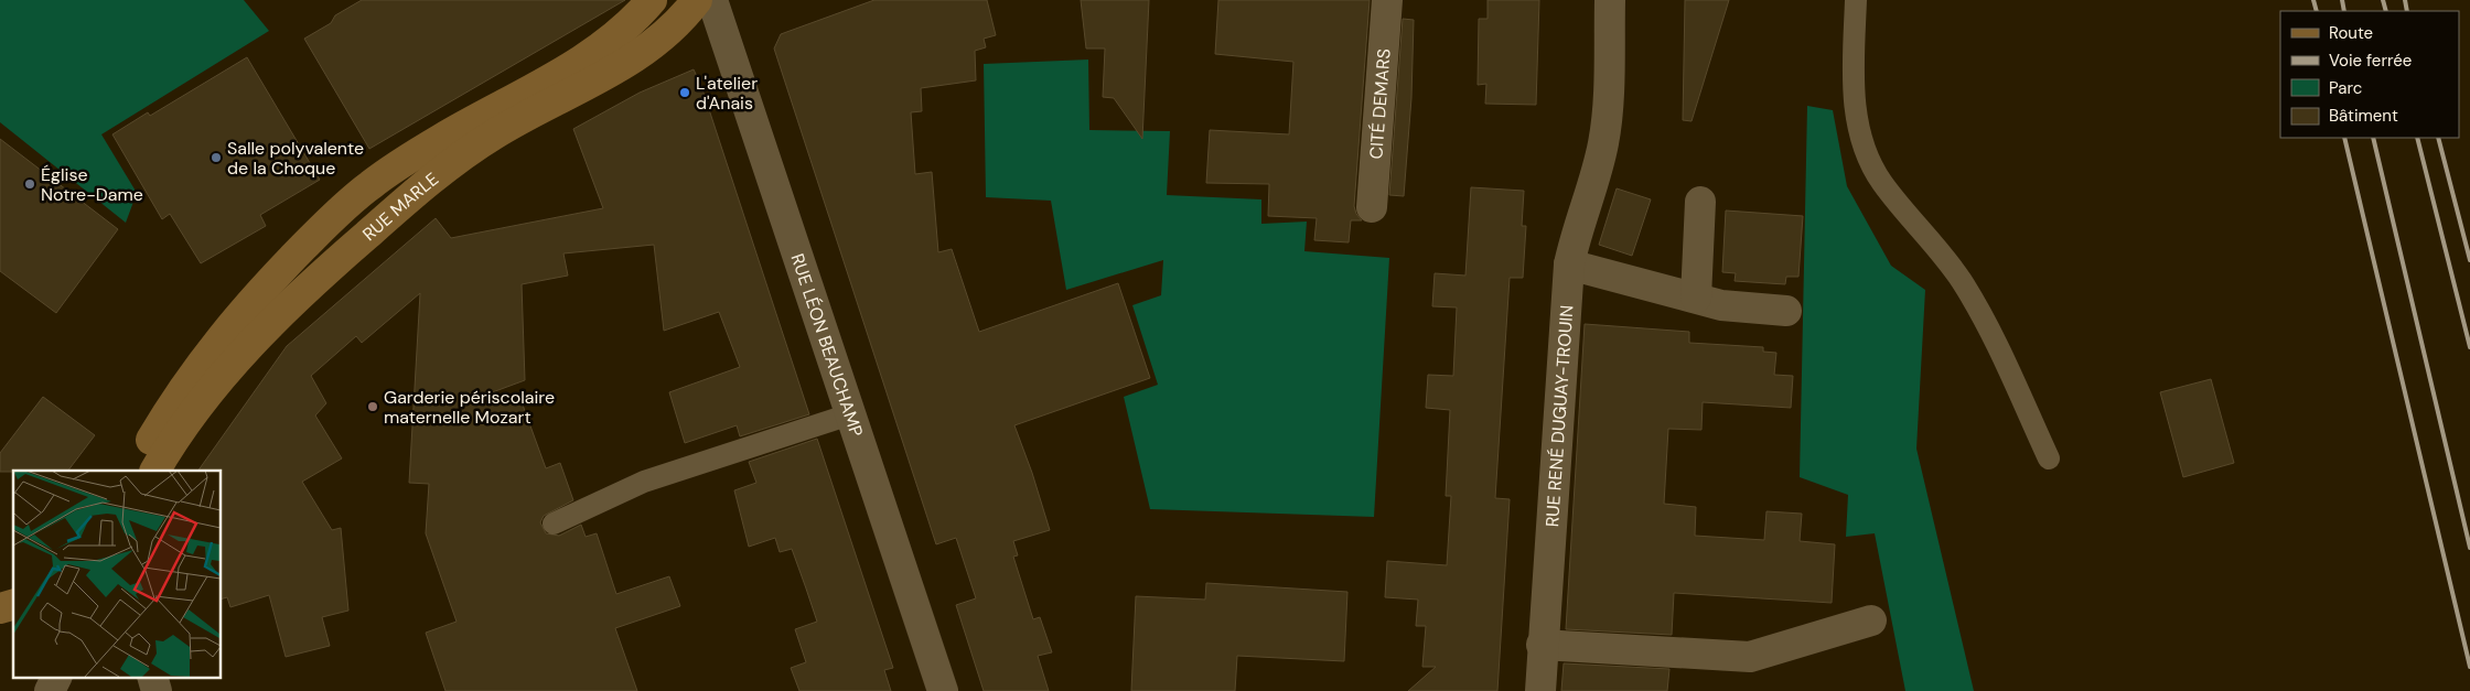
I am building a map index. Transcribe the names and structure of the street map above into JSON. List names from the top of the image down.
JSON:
{
  "streets": {
    "main road": ["RUE MARLE"],
    "street": ["CITÉ DEMARS", "RUE LÉON BEAUCHAMP", "RUE RENÉ DUGUAY-TROUIN"]
  },
  "places": [
    "L'atelier d'Anais",
    "Salle polyvalente de la Choque",
    "Église Notre-Dame",
    "Garderie périscolaire maternelle Mozart"
  ],
  "legend": [
    "Route",
    "Voie ferrée",
    "Parc",
    "Bâtiment"
  ]
}
